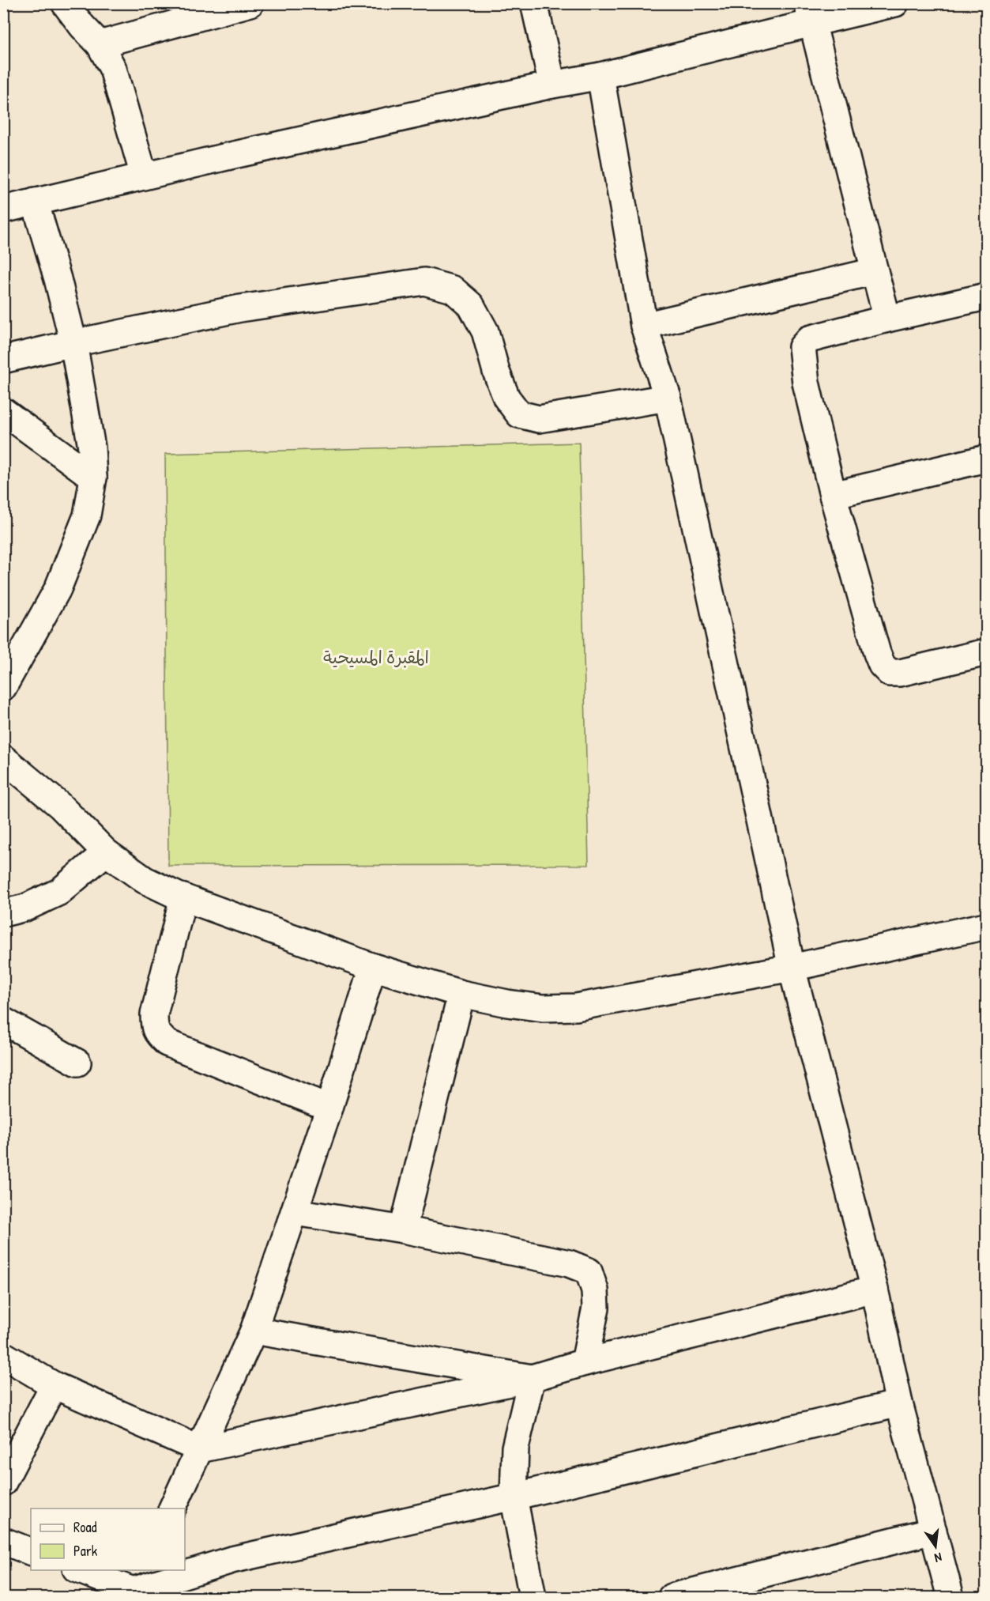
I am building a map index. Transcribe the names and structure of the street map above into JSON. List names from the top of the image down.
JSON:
{
  "parks": ["المقبرة المسيحية"],
  "legend": ["Road", "Park"],
  "north": "bottom"
}
